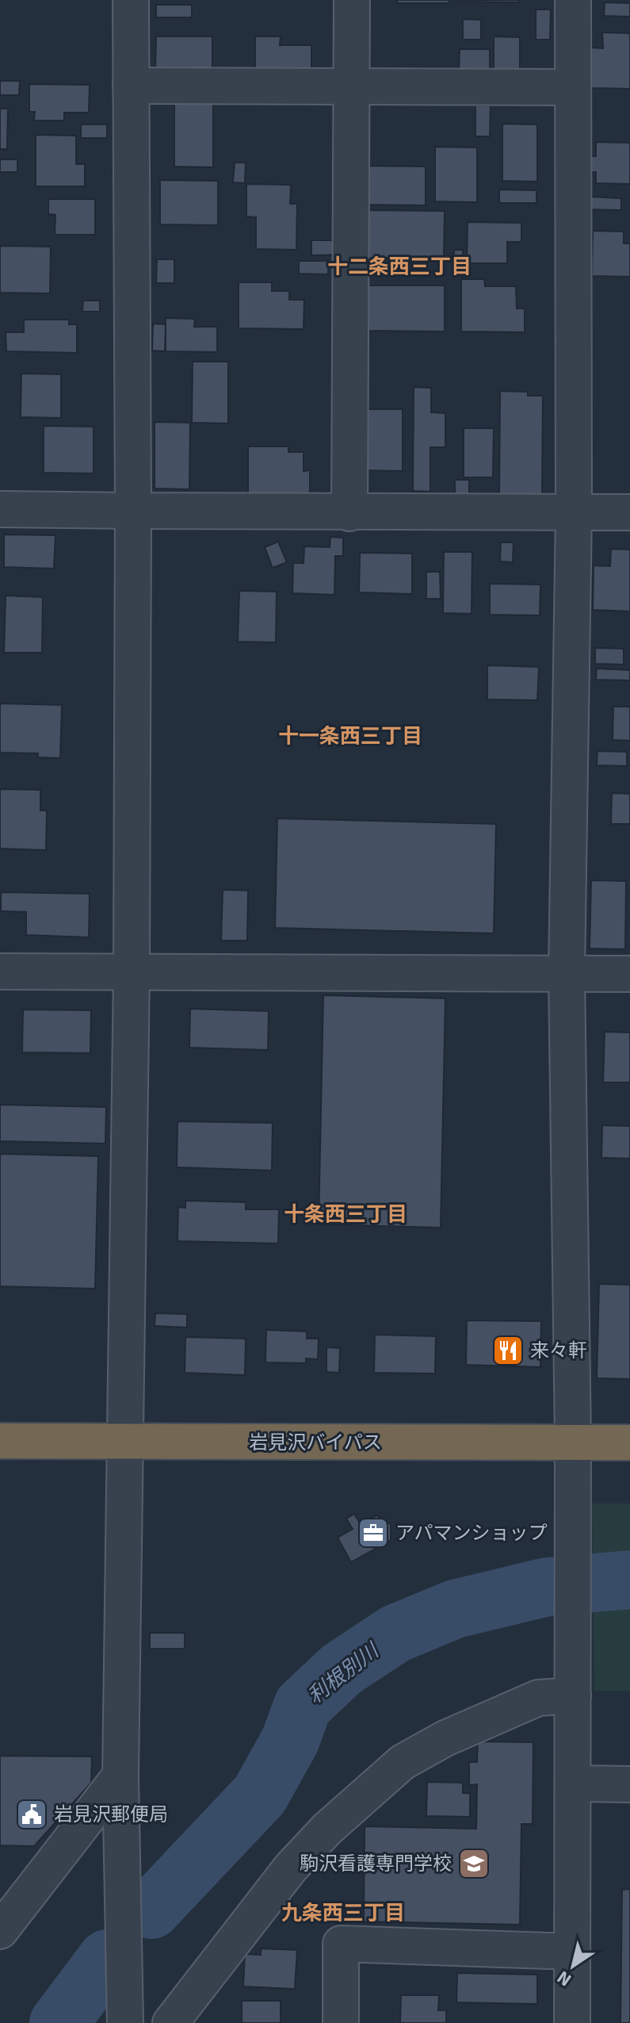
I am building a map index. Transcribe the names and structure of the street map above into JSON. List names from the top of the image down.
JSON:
{
  "streets": {
    "highway": ["岩見沢バイパス"]
  },
  "districts": [
    "十二条西三丁目",
    "十一条西三丁目",
    "十条西三丁目",
    "九条西三丁目"
  ],
  "water": ["利根別川"],
  "places": {
    "restaurant": ["来々軒"],
    "office": ["アパマンショップ"],
    "public building": ["岩見沢郵便局"],
    "school or university": ["駒沢看護専門学校"]
  },
  "north": "bottom left"
}
